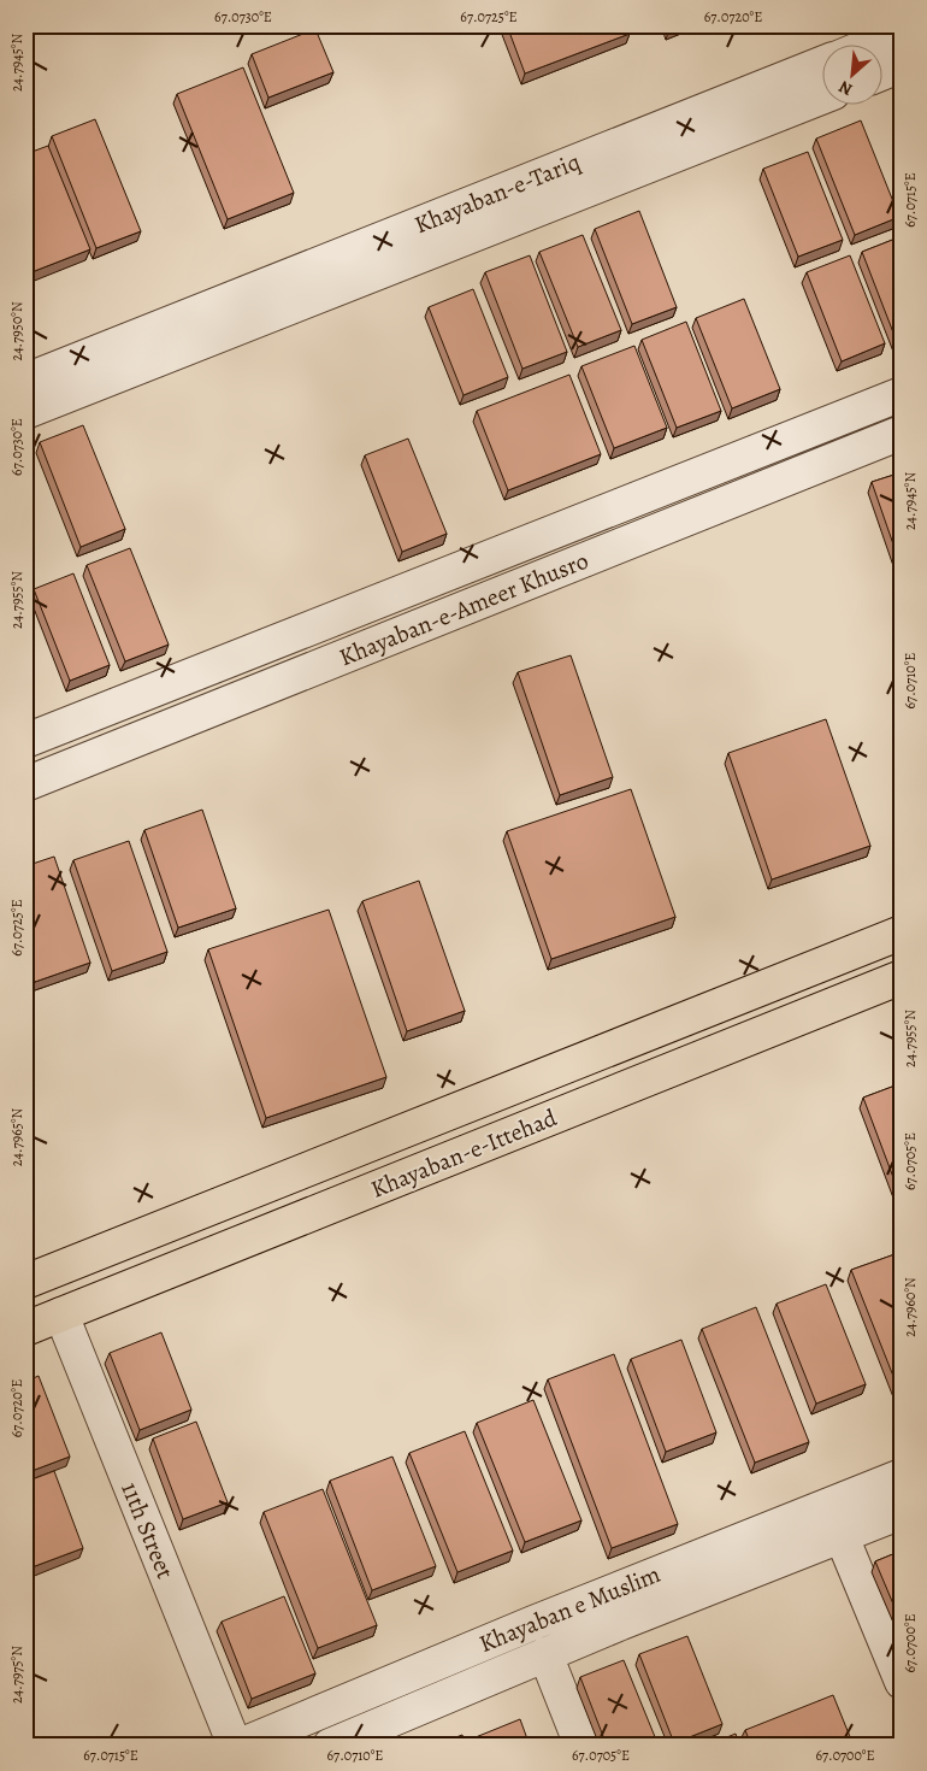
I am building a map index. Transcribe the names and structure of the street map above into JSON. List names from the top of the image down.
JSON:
{
  "streets": {
    "main road": ["Khayaban-e-Ittehad"],
    "street": [
      "Khayaban-e-Tariq",
      "Khayaban-e-Ameer Khusro",
      "11th Street",
      "Khayaban e Muslim"
    ]
  },
  "crossings": [
    ["Khayaban-e-Ittehad", "11th Street"]
  ],
  "north": "bottom left",
  "coordinates": [
    "67.0730°E",
    "67.0725°E",
    "67.0720°E",
    "24.7945°N",
    "67.0715°E",
    "24.7950°N",
    "24.7955°N",
    "67.0710°E",
    "24.7965°N",
    "67.0705°E",
    "24.7960°N",
    "67.0700°E",
    "24.7975°N"
  ]
}
